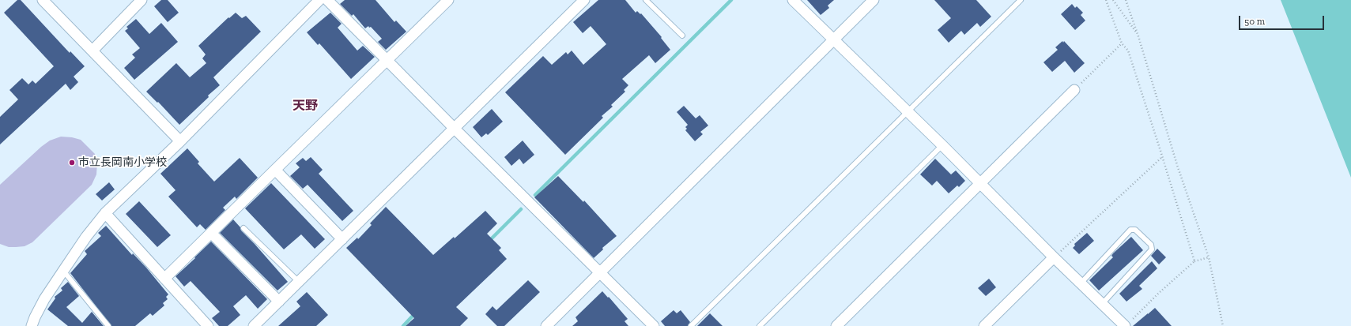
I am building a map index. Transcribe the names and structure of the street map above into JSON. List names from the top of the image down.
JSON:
{
  "districts": ["天野"],
  "places": ["市立長岡南小学校"],
  "scale_bar": "50 m"
}
